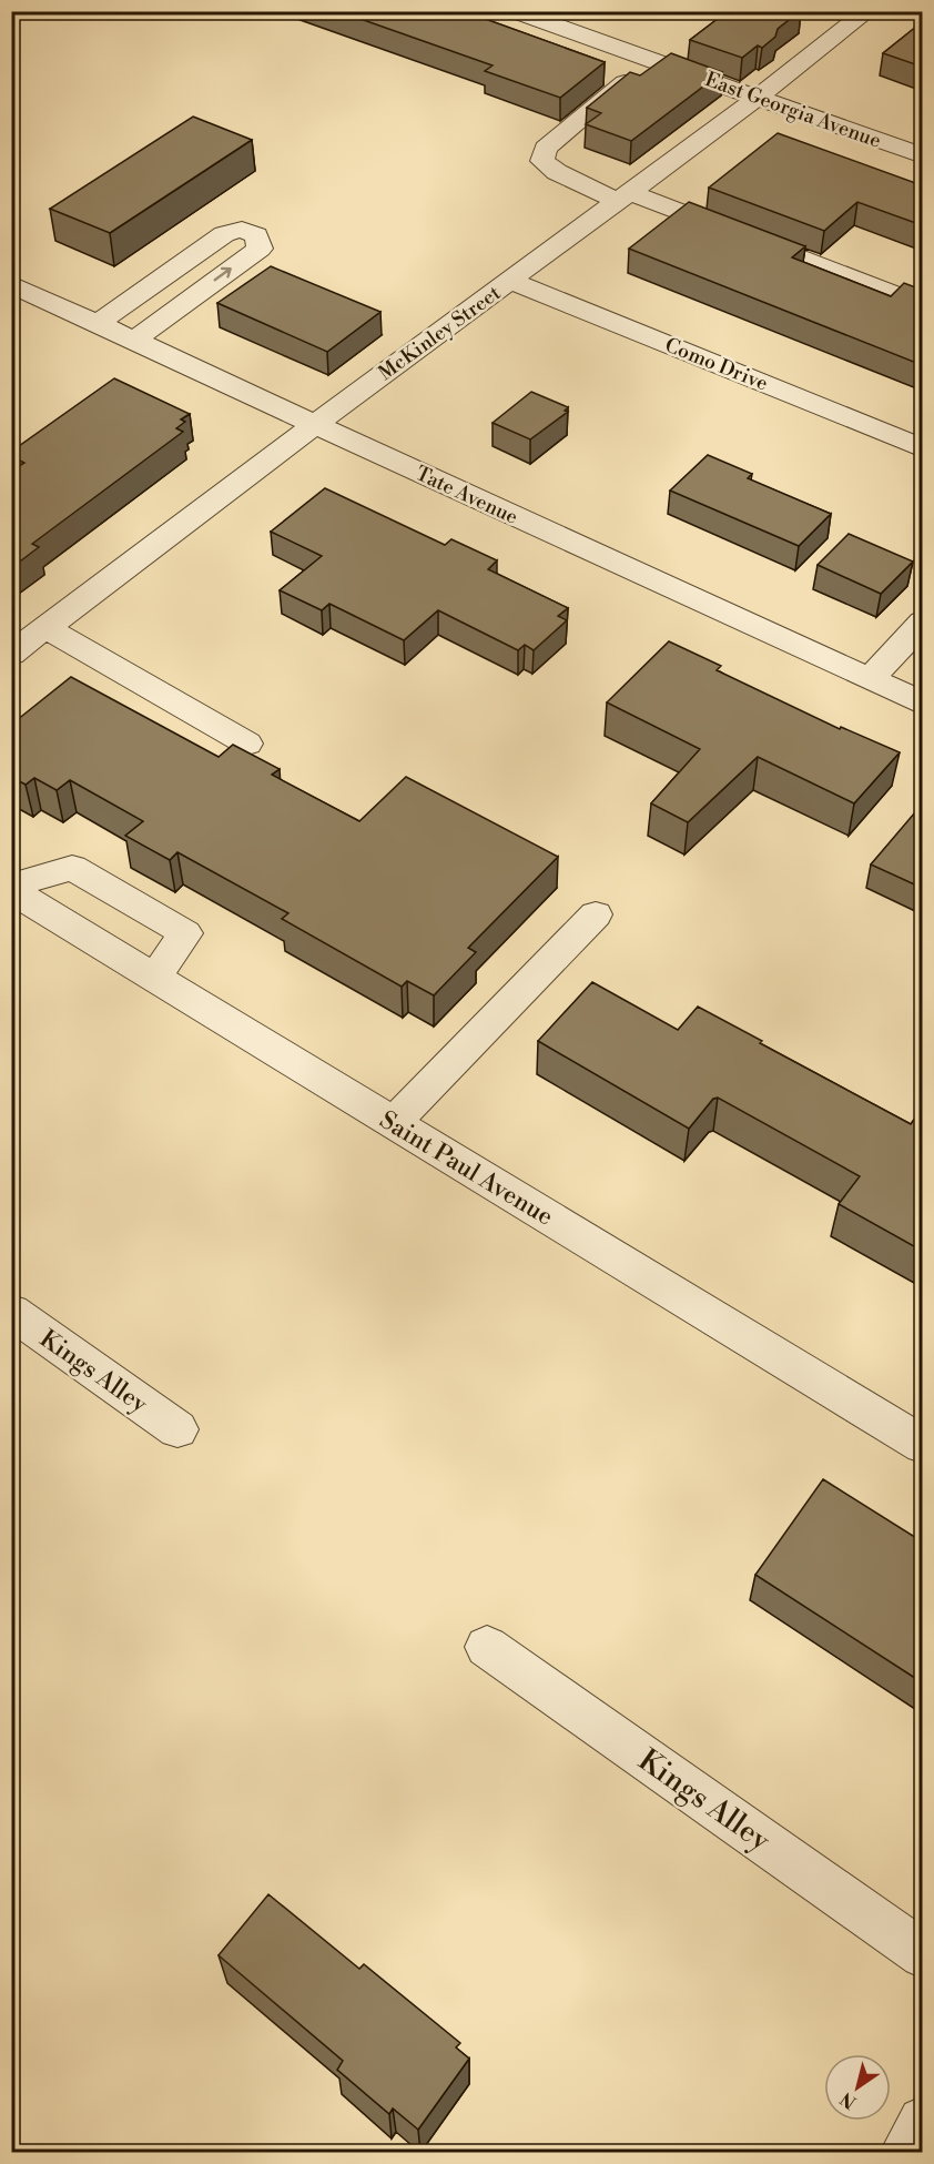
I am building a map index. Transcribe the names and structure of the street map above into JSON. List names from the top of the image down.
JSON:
{
  "streets": {
    "street": [
      "East Georgia Avenue",
      "McKinley Street",
      "Como Drive",
      "Tate Avenue",
      "Saint Paul Avenue",
      "Kings Alley"
    ]
  },
  "crossings": [
    ["East Georgia Avenue", "McKinley Street"],
    ["McKinley Street", "Como Drive"],
    ["McKinley Street", "Tate Avenue"]
  ],
  "north": "bottom left"
}
